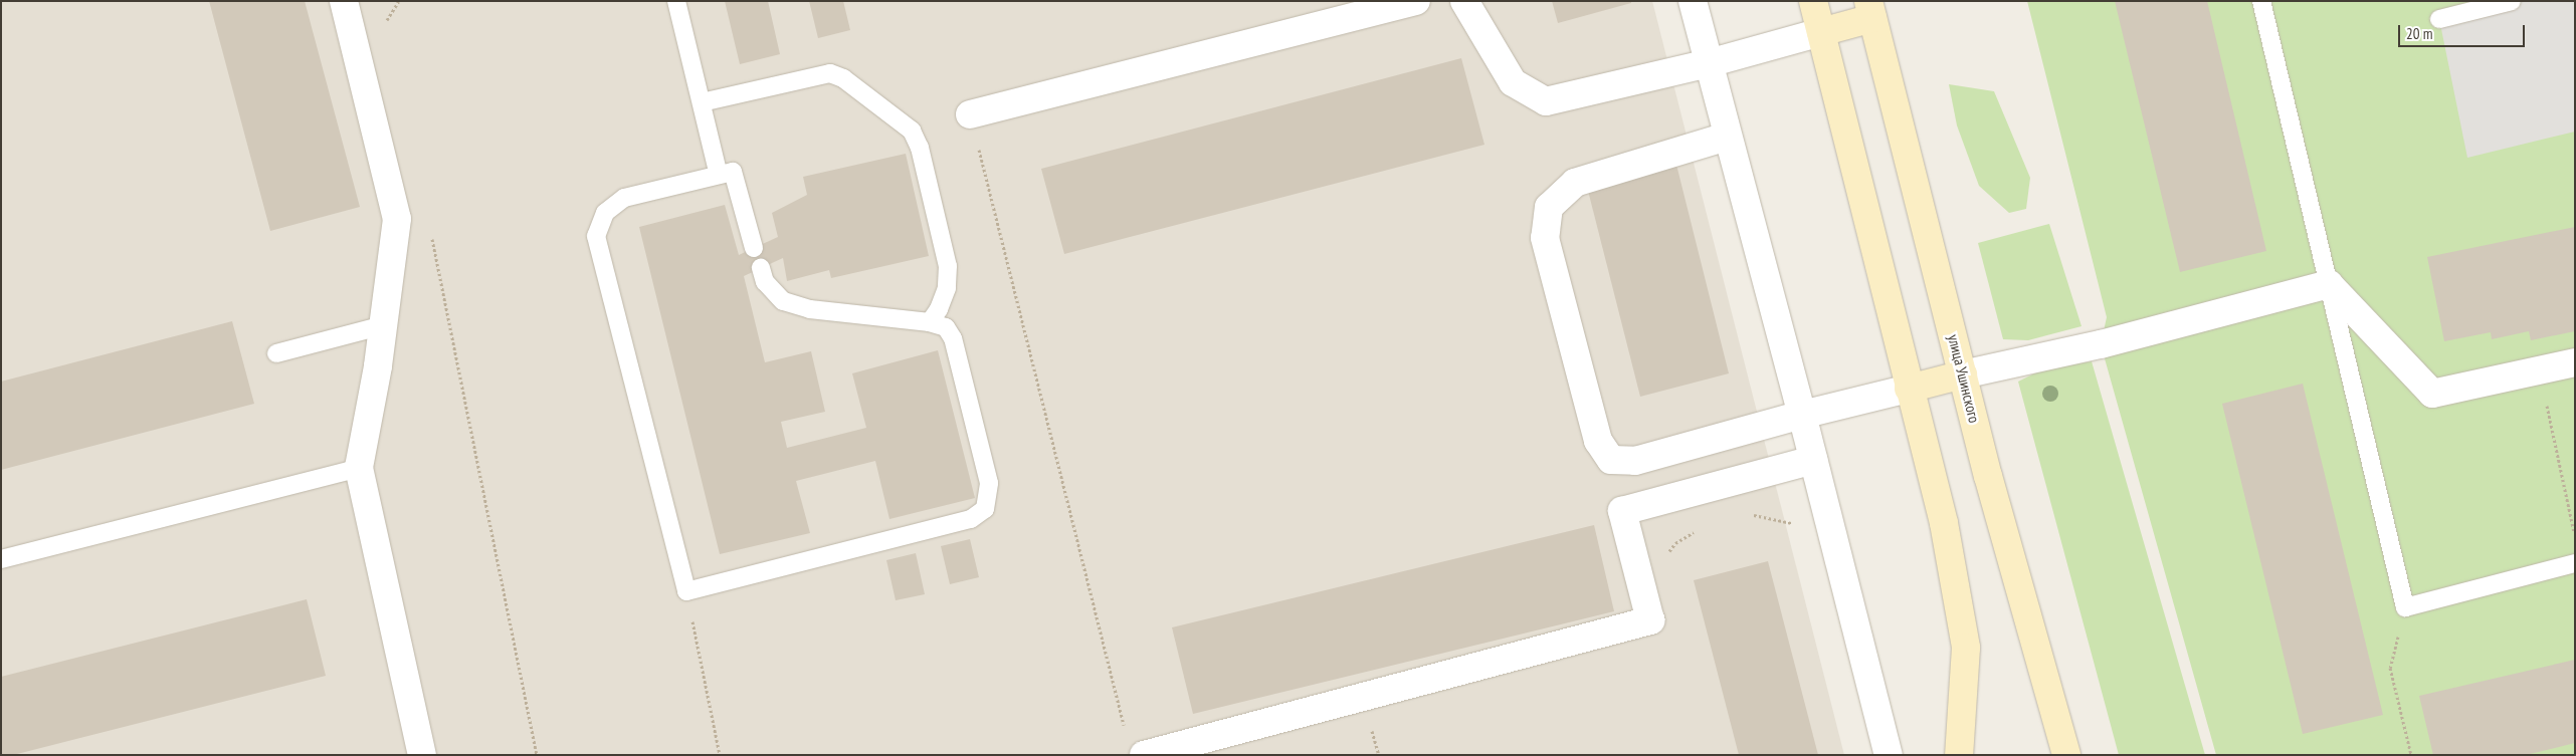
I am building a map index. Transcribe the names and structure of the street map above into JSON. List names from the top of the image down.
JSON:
{
  "streets": {
    "main road": ["улица Ушинского"]
  },
  "scale_bar": "20 m"
}
